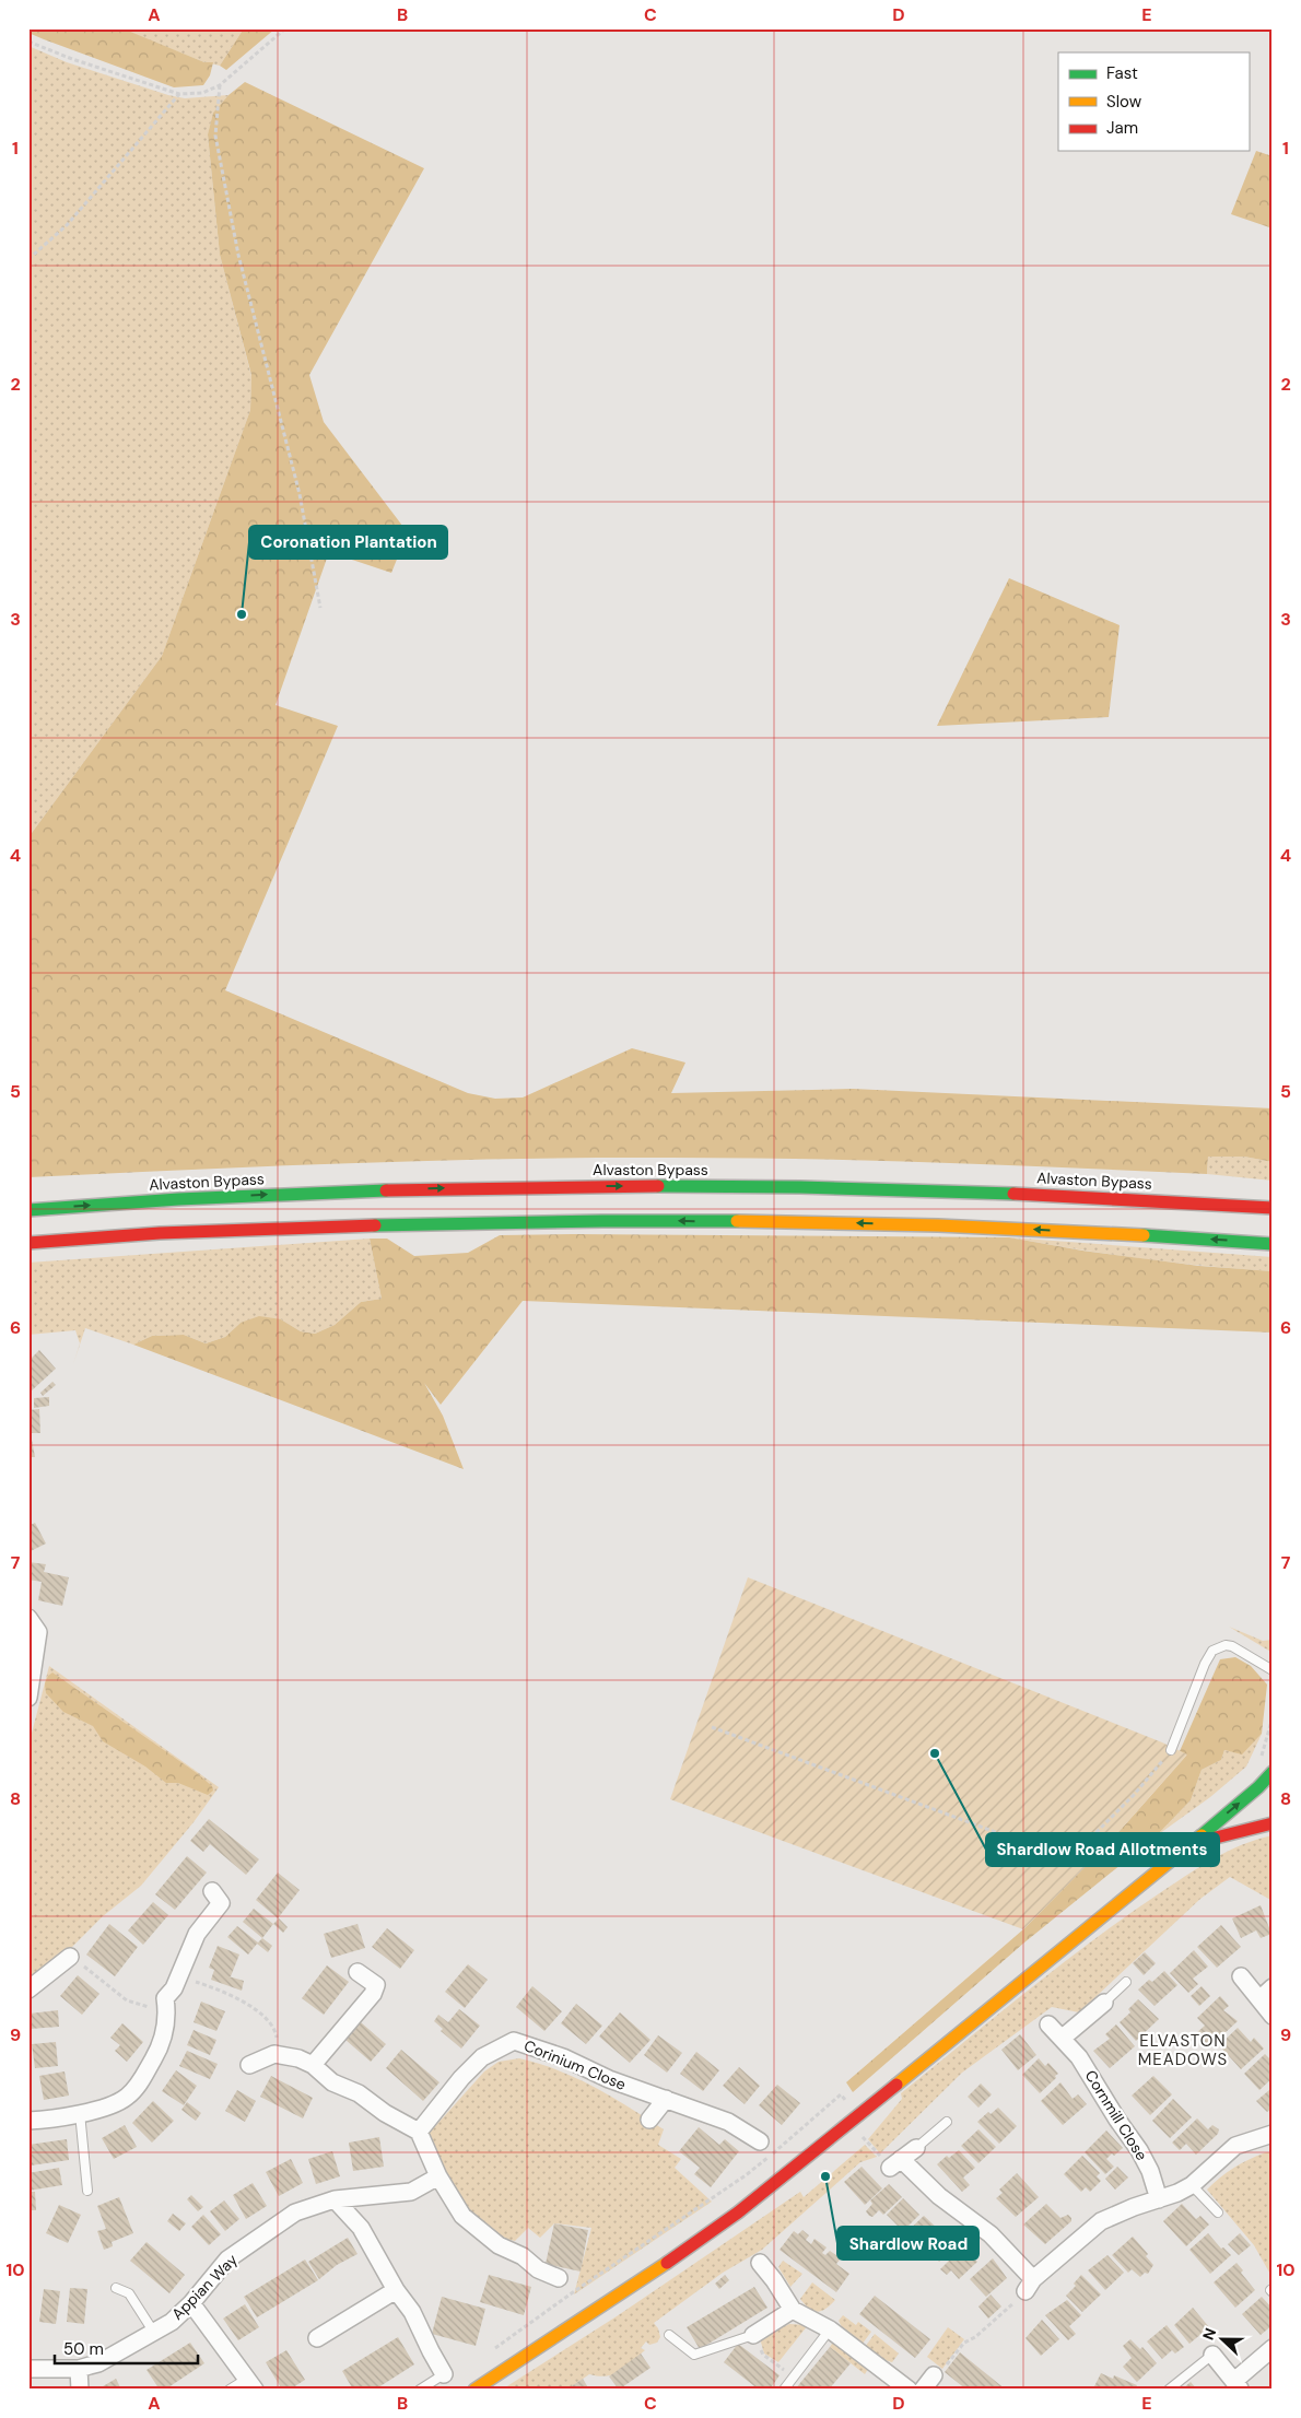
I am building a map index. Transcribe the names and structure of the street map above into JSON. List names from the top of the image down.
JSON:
{
  "streets": {
    "main road": ["Alvaston Bypass"],
    "street": ["Corinium Close", "Cornmill Close", "Appian Way"]
  },
  "districts": ["ELVASTON MEADOWS"],
  "places": ["Coronation Plantation", "Shardlow Road Allotments", "Shardlow Road"],
  "legend": ["Fast", "Slow", "Jam"],
  "scale_bar": "50 m",
  "north": "left",
  "grid": {
    "columns": [
      "A",
      "B",
      "C",
      "D",
      "E"
    ],
    "rows": [
      "1",
      "2",
      "3",
      "4",
      "5",
      "6",
      "7",
      "8",
      "9",
      "10"
    ]
  }
}
